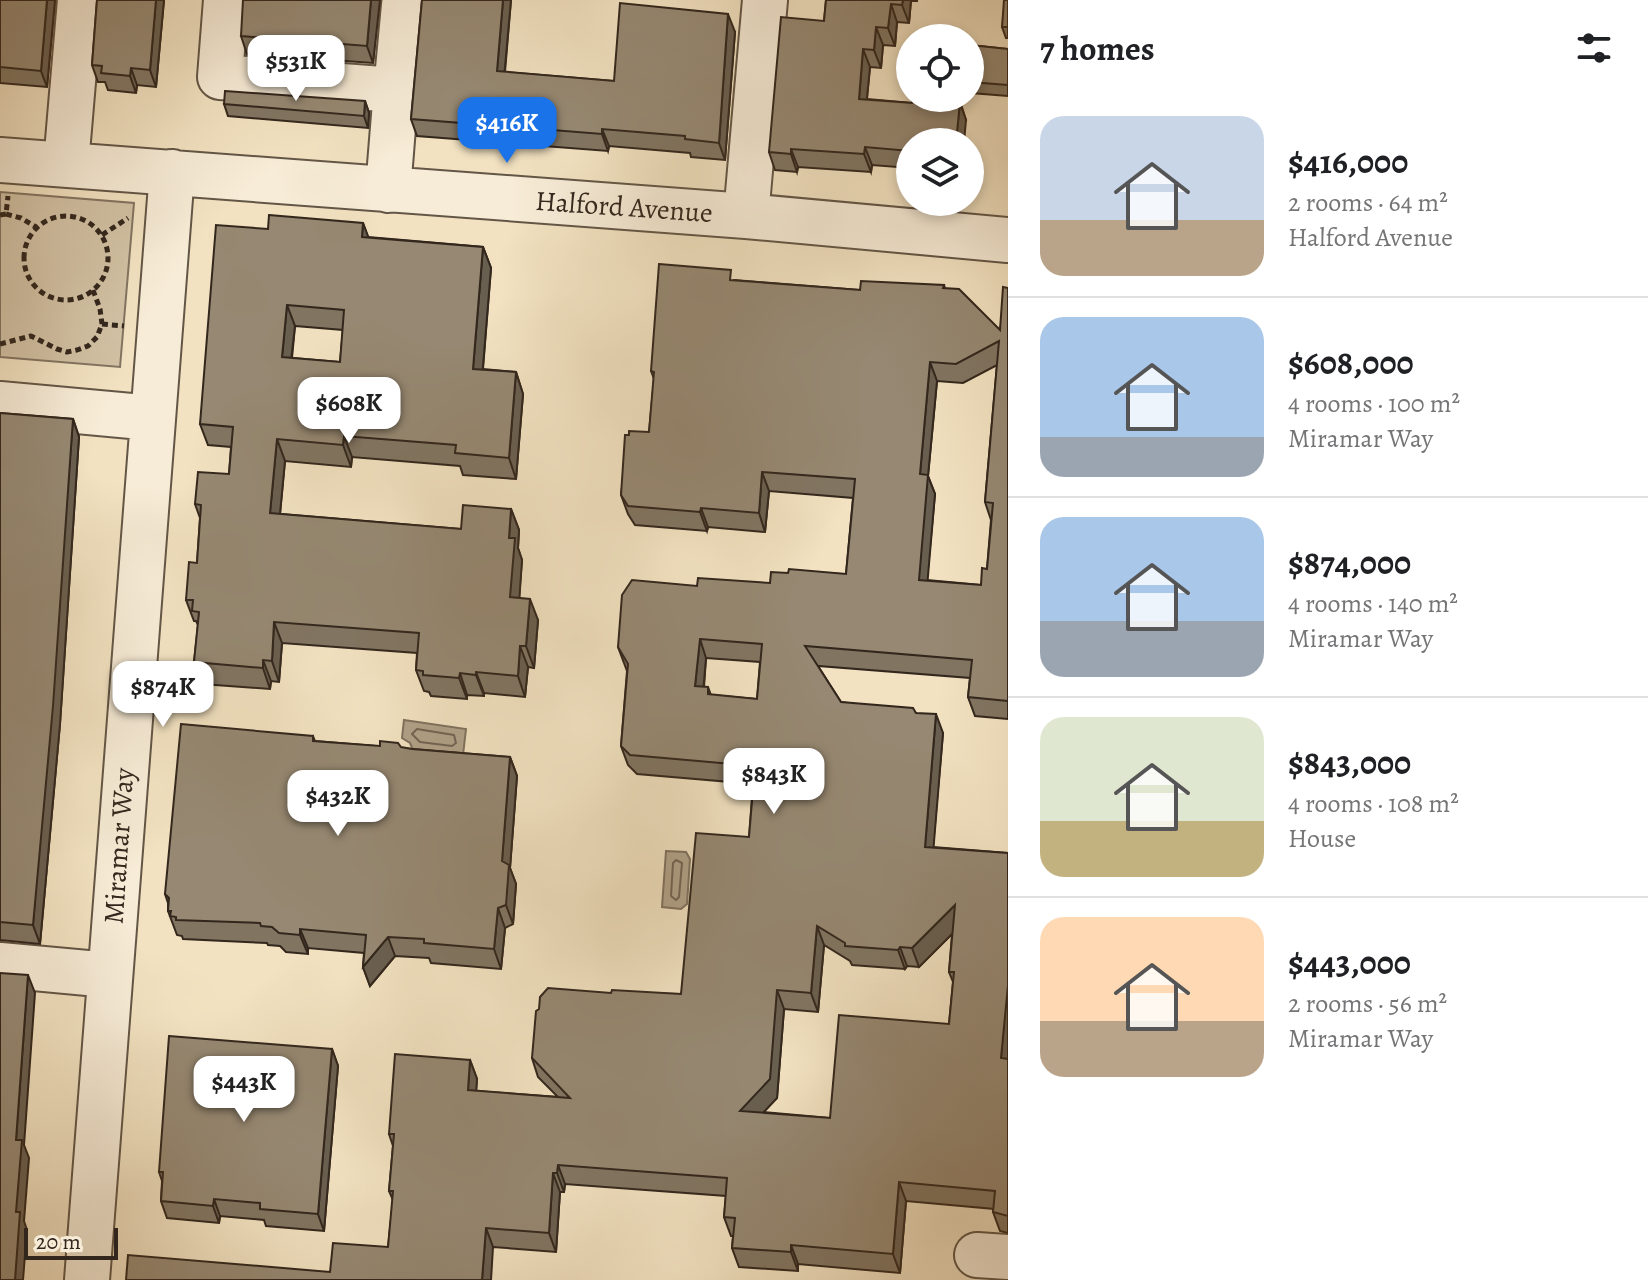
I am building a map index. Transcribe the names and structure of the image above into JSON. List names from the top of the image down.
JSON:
{
  "streets": {
    "street": ["Halford Avenue", "Miramar Way"]
  },
  "crossings": [
    ["Halford Avenue", "Miramar Way"]
  ],
  "scale_bar": "20 m",
  "page": {
    "heading": "7 homes",
    "price": [
      "$531K",
      "$416K",
      "$608K",
      "$874K",
      "$843K",
      "$432K",
      "$443K"
    ],
    "list": [
      {
        "name": "$416,000",
        "note": "2 rooms · 64 m² · Halford Avenue"
      },
      {
        "name": "$608,000",
        "note": "4 rooms · 100 m² · Miramar Way"
      },
      {
        "name": "$874,000",
        "note": "4 rooms · 140 m² · Miramar Way"
      },
      {
        "name": "$843,000",
        "note": "4 rooms · 108 m² · House"
      },
      {
        "name": "$443,000",
        "note": "2 rooms · 56 m² · Miramar Way"
      }
    ],
    "scale": "20 m"
  }
}
